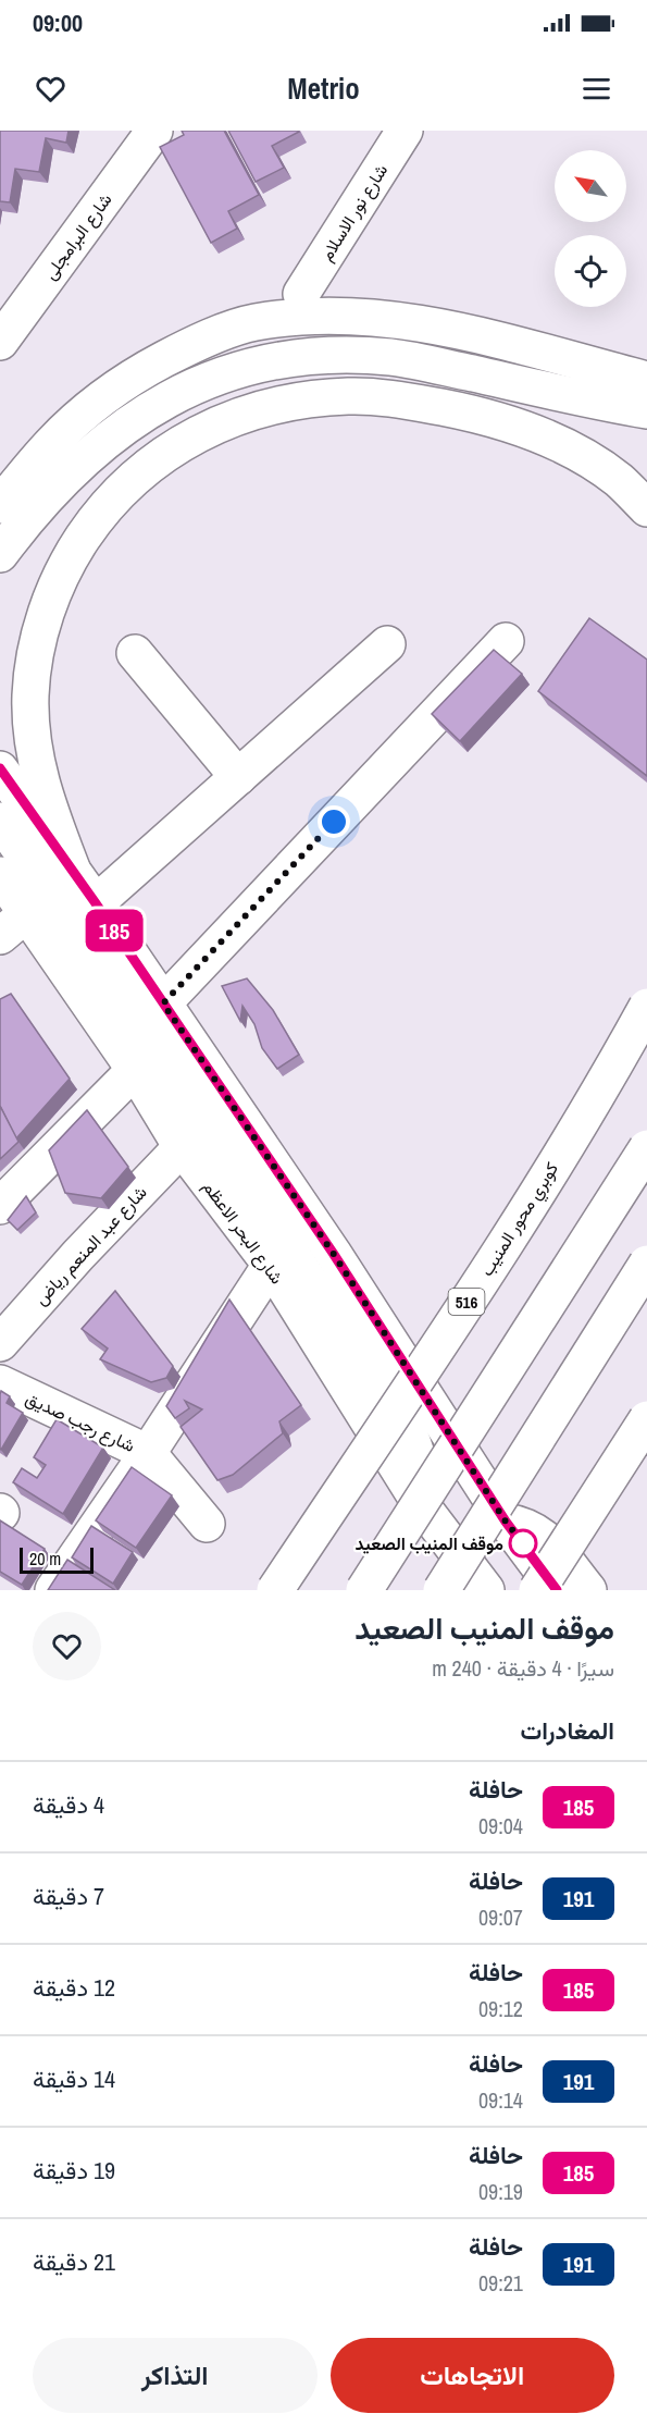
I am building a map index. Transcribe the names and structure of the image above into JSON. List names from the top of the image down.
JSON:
{
  "streets": {
    "main road": [
      "شارع نور الاسلام",
      "شارع البرامجلى",
      "كوبري محور المنيب",
      "شارع البحر الاعظم",
      "شارع عبد المنعم رياض",
      "516",
      "شارع رجب صديق"
    ]
  },
  "crossings": [
    ["شارع البحر الاعظم", "شارع عبد المنعم رياض"]
  ],
  "places": ["موقف المنيب الصعيد"],
  "lines": ["bus line 185"],
  "scale_bar": "20 m",
  "north": "top left",
  "page": {
    "status": "09:00",
    "header": "Metrio",
    "on_map": "185",
    "scale": "20 m",
    "heading": [
      ["موقف المنيب الصعيد", "سيرًا · 4 دقيقة · 240 m"],
      "المغادرات"
    ],
    "list": [
      {
        "mark": "185",
        "name": "حافلة",
        "note": "09:04",
        "value": "4 دقيقة"
      },
      {
        "mark": "191",
        "name": "حافلة",
        "note": "09:07",
        "value": "7 دقيقة"
      },
      {
        "mark": "185",
        "name": "حافلة",
        "note": "09:12",
        "value": "12 دقيقة"
      },
      {
        "mark": "191",
        "name": "حافلة",
        "note": "09:14",
        "value": "14 دقيقة"
      },
      {
        "mark": "185",
        "name": "حافلة",
        "note": "09:19",
        "value": "19 دقيقة"
      },
      {
        "mark": "191",
        "name": "حافلة",
        "note": "09:21",
        "value": "21 دقيقة"
      }
    ],
    "buttons": ["الاتجاهات", "التذاكر"]
  }
}
